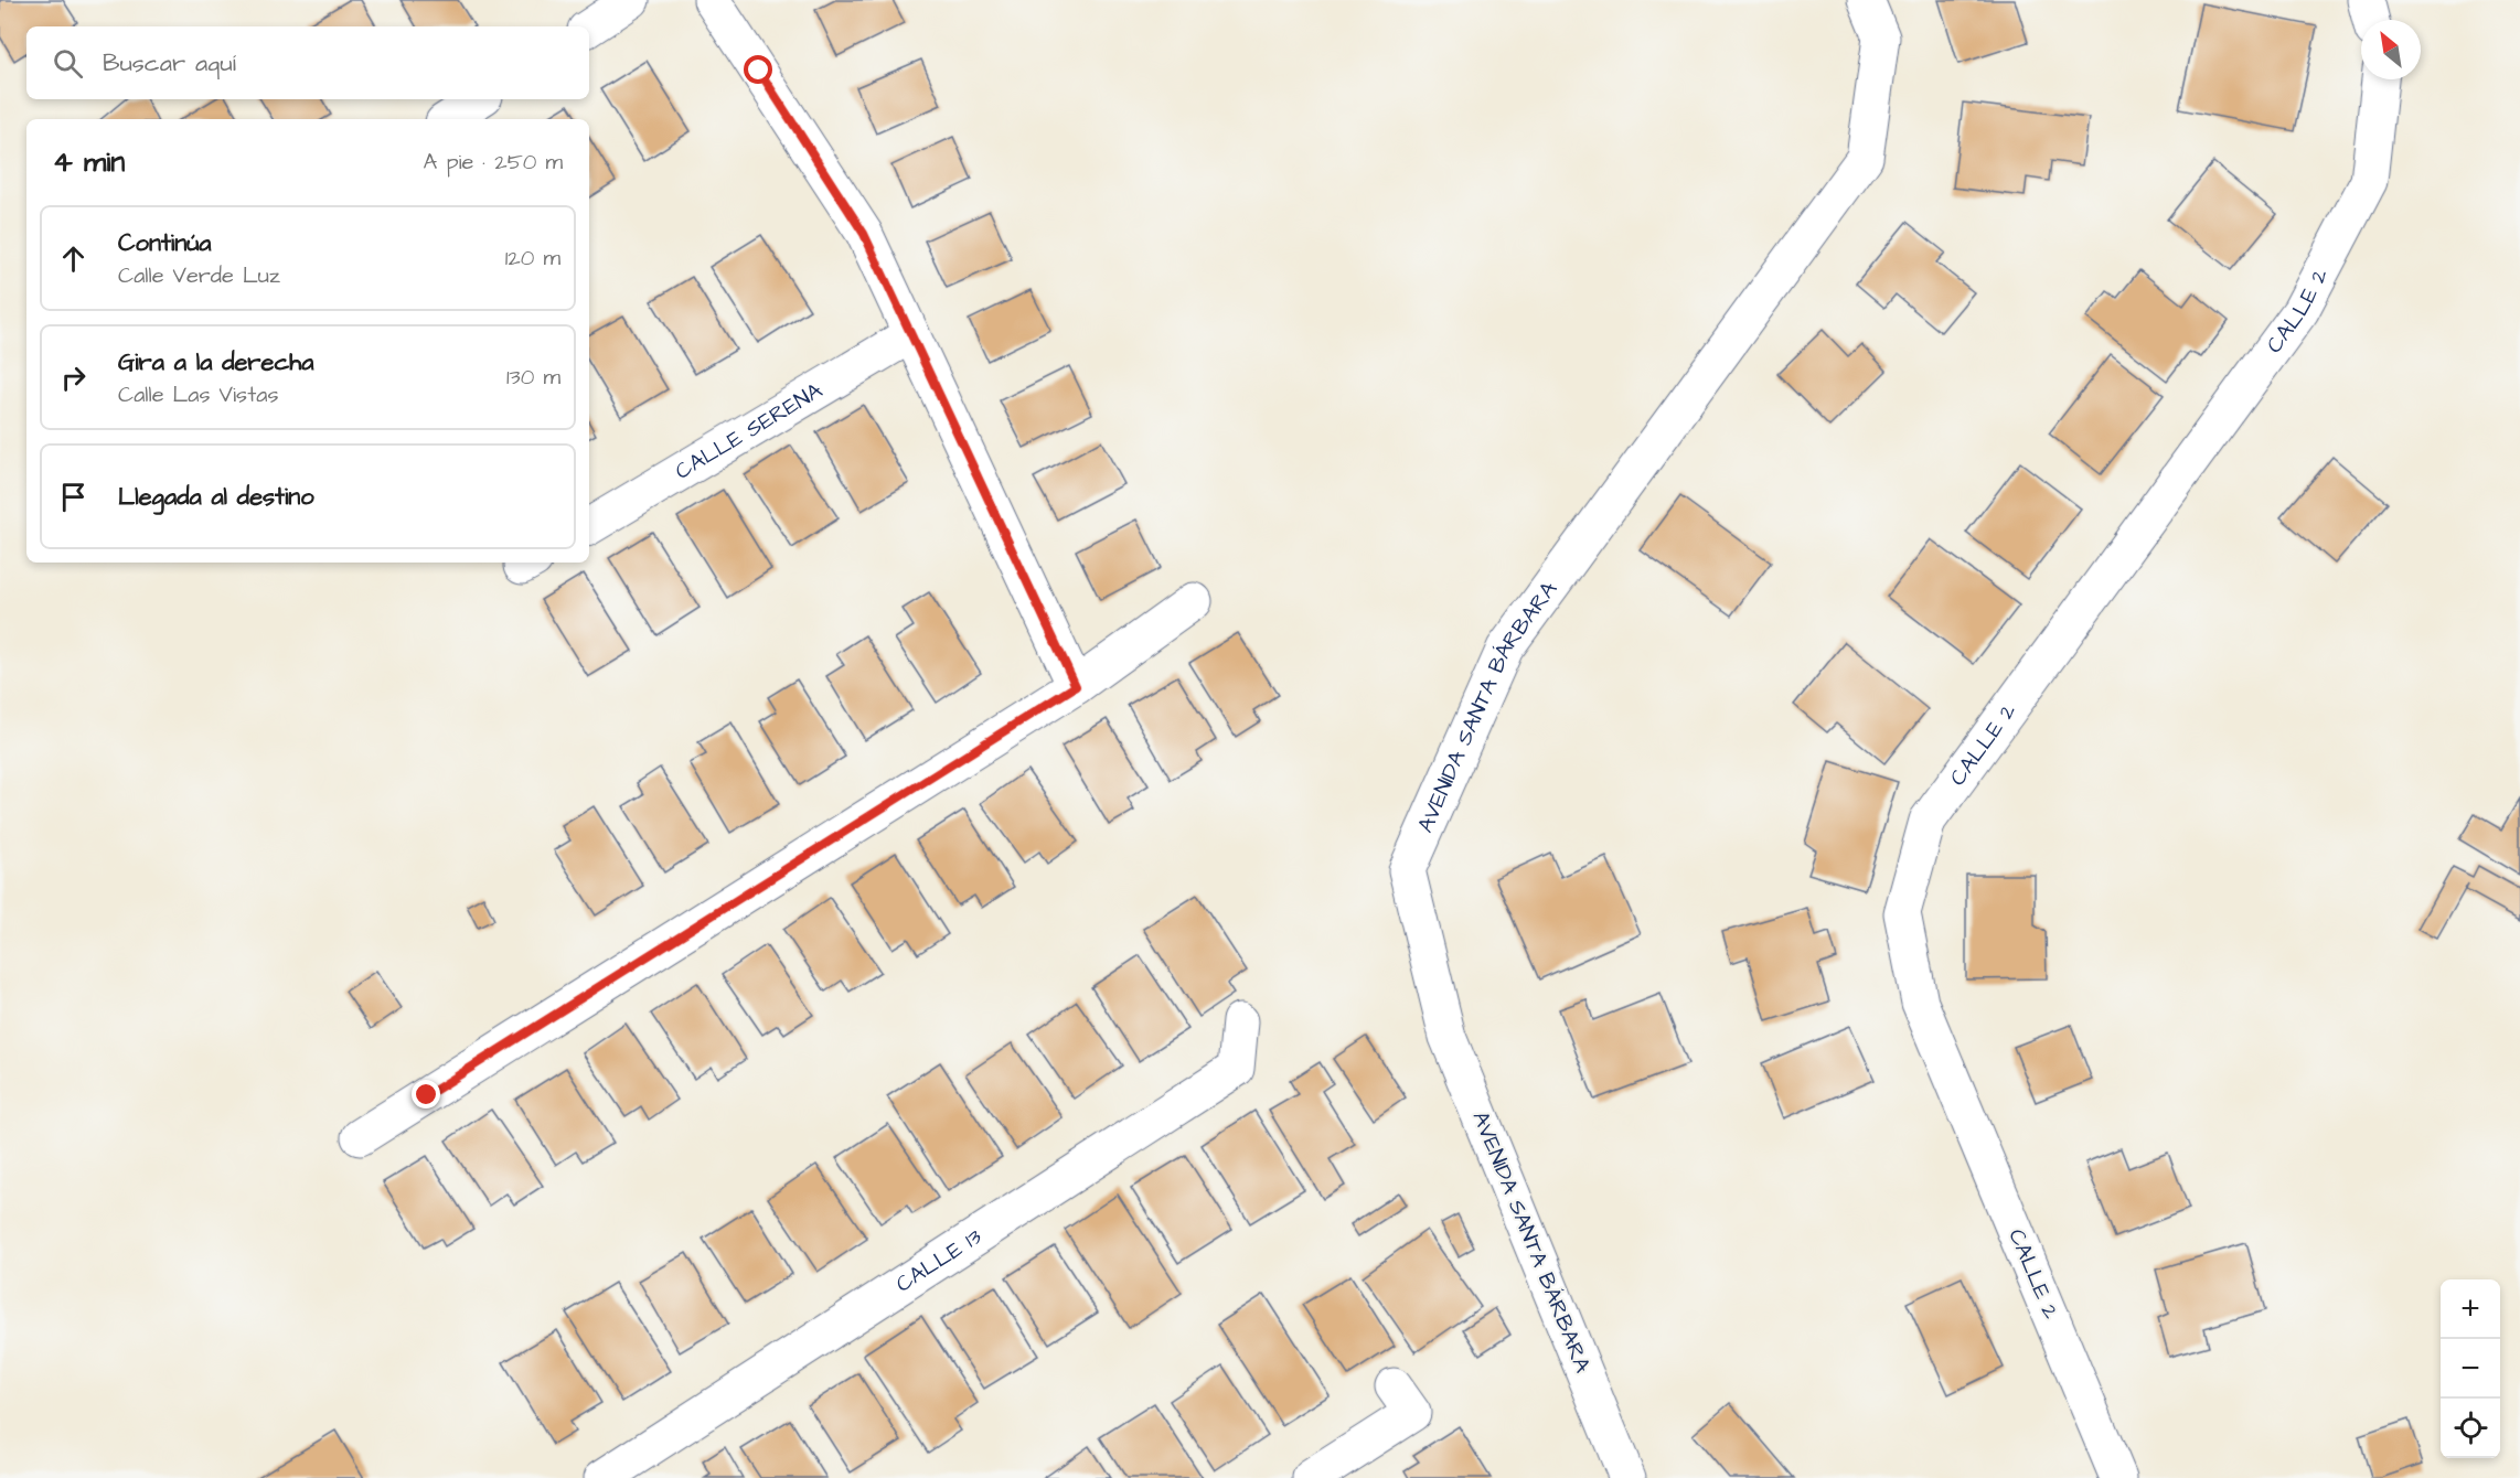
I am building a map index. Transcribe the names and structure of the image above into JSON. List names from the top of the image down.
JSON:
{
  "streets": {
    "street": [
      "CALLE 2",
      "CALLE SERENA",
      "AVENIDA SANTA BÁRBARA",
      "CALLE 13"
    ]
  },
  "north": "top left",
  "page": {
    "search": "Buscar aquí",
    "heading": ["4 min", "A pie · 250 m"],
    "list": [
      ["Continúa", "Calle Verde Luz", "120 m"],
      ["Gira a la derecha", "Calle Las Vistas", "130 m"],
      "Llegada al destino"
    ],
    "map_buttons": ["+", "−"]
  }
}
